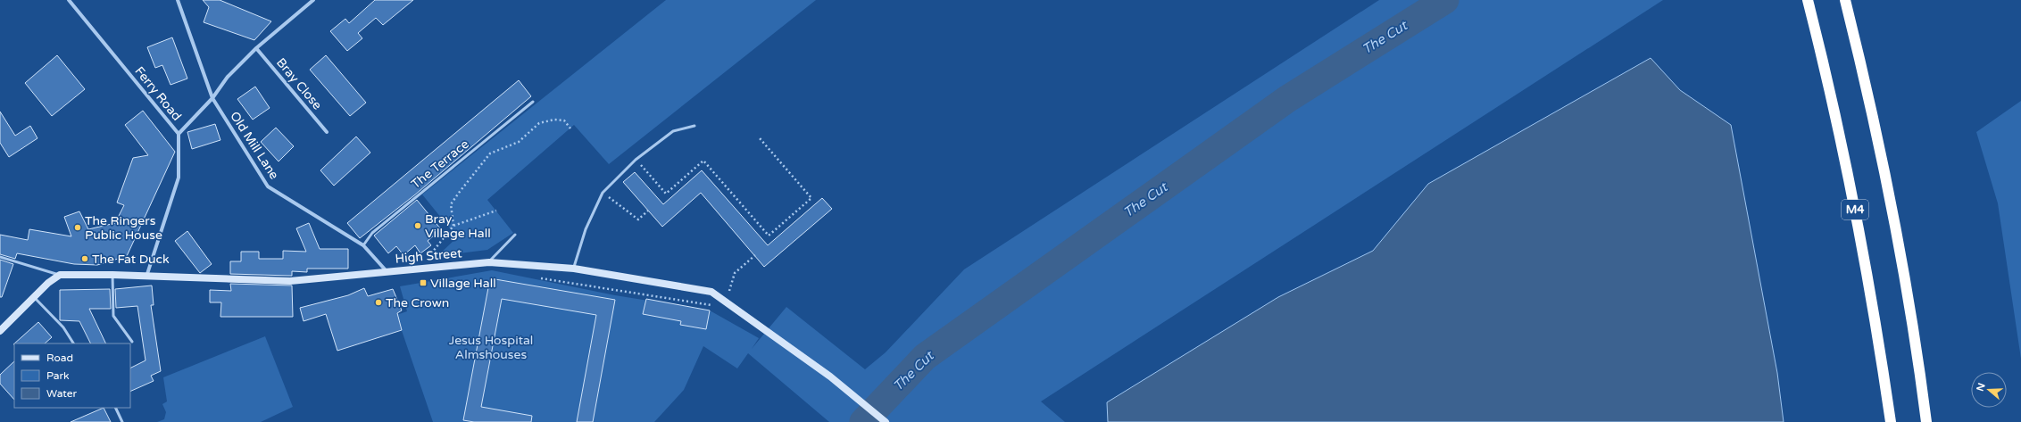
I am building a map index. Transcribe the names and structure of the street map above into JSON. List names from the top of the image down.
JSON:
{
  "streets": {
    "highway": ["M4"],
    "main road": ["High Street"],
    "street": ["Bray Close", "Ferry Road", "Old Mill Lane"],
    "lane": ["The Terrace"]
  },
  "crossings": [
    ["Ferry Road", "High Street"],
    ["Old Mill Lane", "The Terrace"],
    ["Old Mill Lane", "High Street"]
  ],
  "water": ["The Cut"],
  "parks": ["Jesus Hospital Almshouses"],
  "places": {
    "other": [
      "Bray Village Hall",
      "The Ringers Public House",
      "The Fat Duck",
      "The Crown"
    ],
    "transit": ["Village Hall"]
  },
  "legend": ["Road", "Park", "Water"],
  "north": "left"
}
